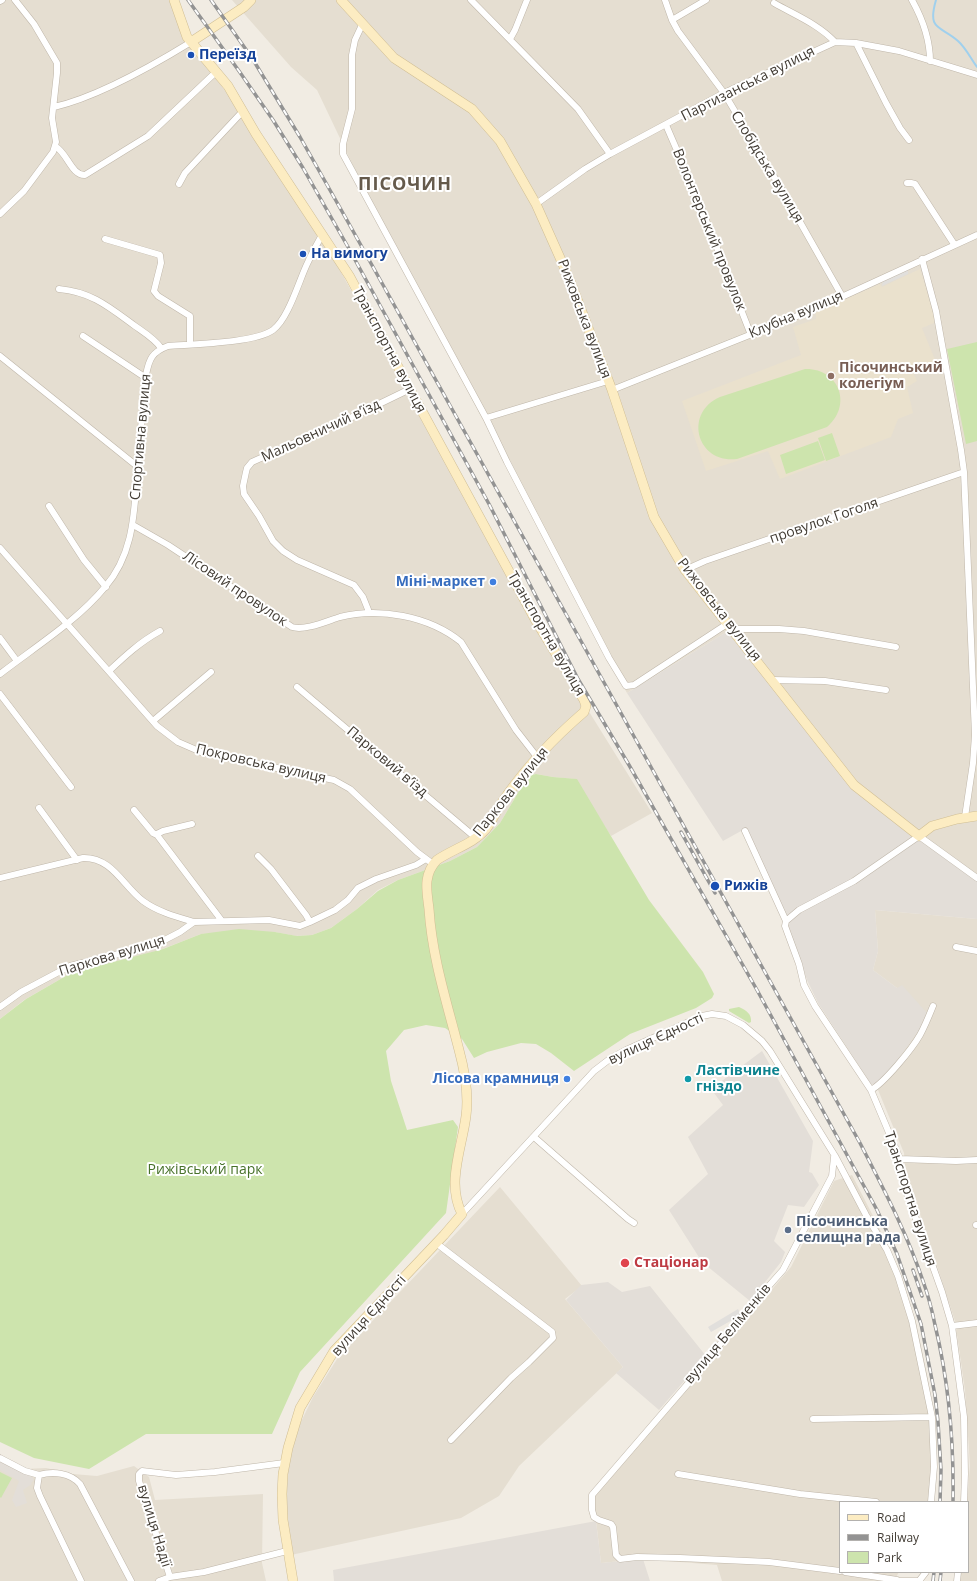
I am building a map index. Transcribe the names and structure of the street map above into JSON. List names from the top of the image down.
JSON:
{
  "streets": {
    "street": [
      "Партизанська вулиця",
      "Слобідська вулиця",
      "Волонтерський провулок",
      "Клубна вулиця",
      "Рижовська вулиця",
      "Транспортна вулиця",
      "Мальовничий в’їзд",
      "Спортивна вулиця",
      "провулок Гоголя",
      "Лісовий провулок",
      "Парковий в’їзд",
      "Покровська вулиця",
      "Паркова вулиця",
      "вулиця Єдності",
      "вулиця Беліменків",
      "вулиця Надії"
    ]
  },
  "crossings": [
    ["Партизанська вулиця", "Слобідська вулиця"],
    ["Партизанська вулиця", "Волонтерський провулок"],
    ["Партизанська вулиця", "Рижовська вулиця"],
    ["Слобідська вулиця", "Клубна вулиця"],
    ["Волонтерський провулок", "Клубна вулиця"],
    ["Клубна вулиця", "Рижовська вулиця"],
    ["Рижовська вулиця", "провулок Гоголя"],
    ["Транспортна вулиця", "Мальовничий в’їзд"],
    ["Транспортна вулиця", "Паркова вулиця"],
    ["Мальовничий в’їзд", "Лісовий провулок"],
    ["Спортивна вулиця", "Лісовий провулок"],
    ["Спортивна вулиця", "Покровська вулиця"],
    ["Лісовий провулок", "Паркова вулиця"],
    ["Парковий в’їзд", "Паркова вулиця"],
    ["Покровська вулиця", "Паркова вулиця"],
    ["вулиця Єдності", "вулиця Беліменків"],
    ["вулиця Єдності", "вулиця Надії"]
  ],
  "districts": ["ПІСОЧИН"],
  "parks": ["Рижівський парк"],
  "places": [
    "Переїзд",
    "На вимогу",
    "Пісочинський колегіум",
    "Міні-маркет",
    "Рижів",
    "Лісова крамниця",
    "Ластівчине гніздо",
    "Пісочинська селищна рада",
    "Стаціонар"
  ],
  "legend": ["Road", "Railway", "Park"]
}
